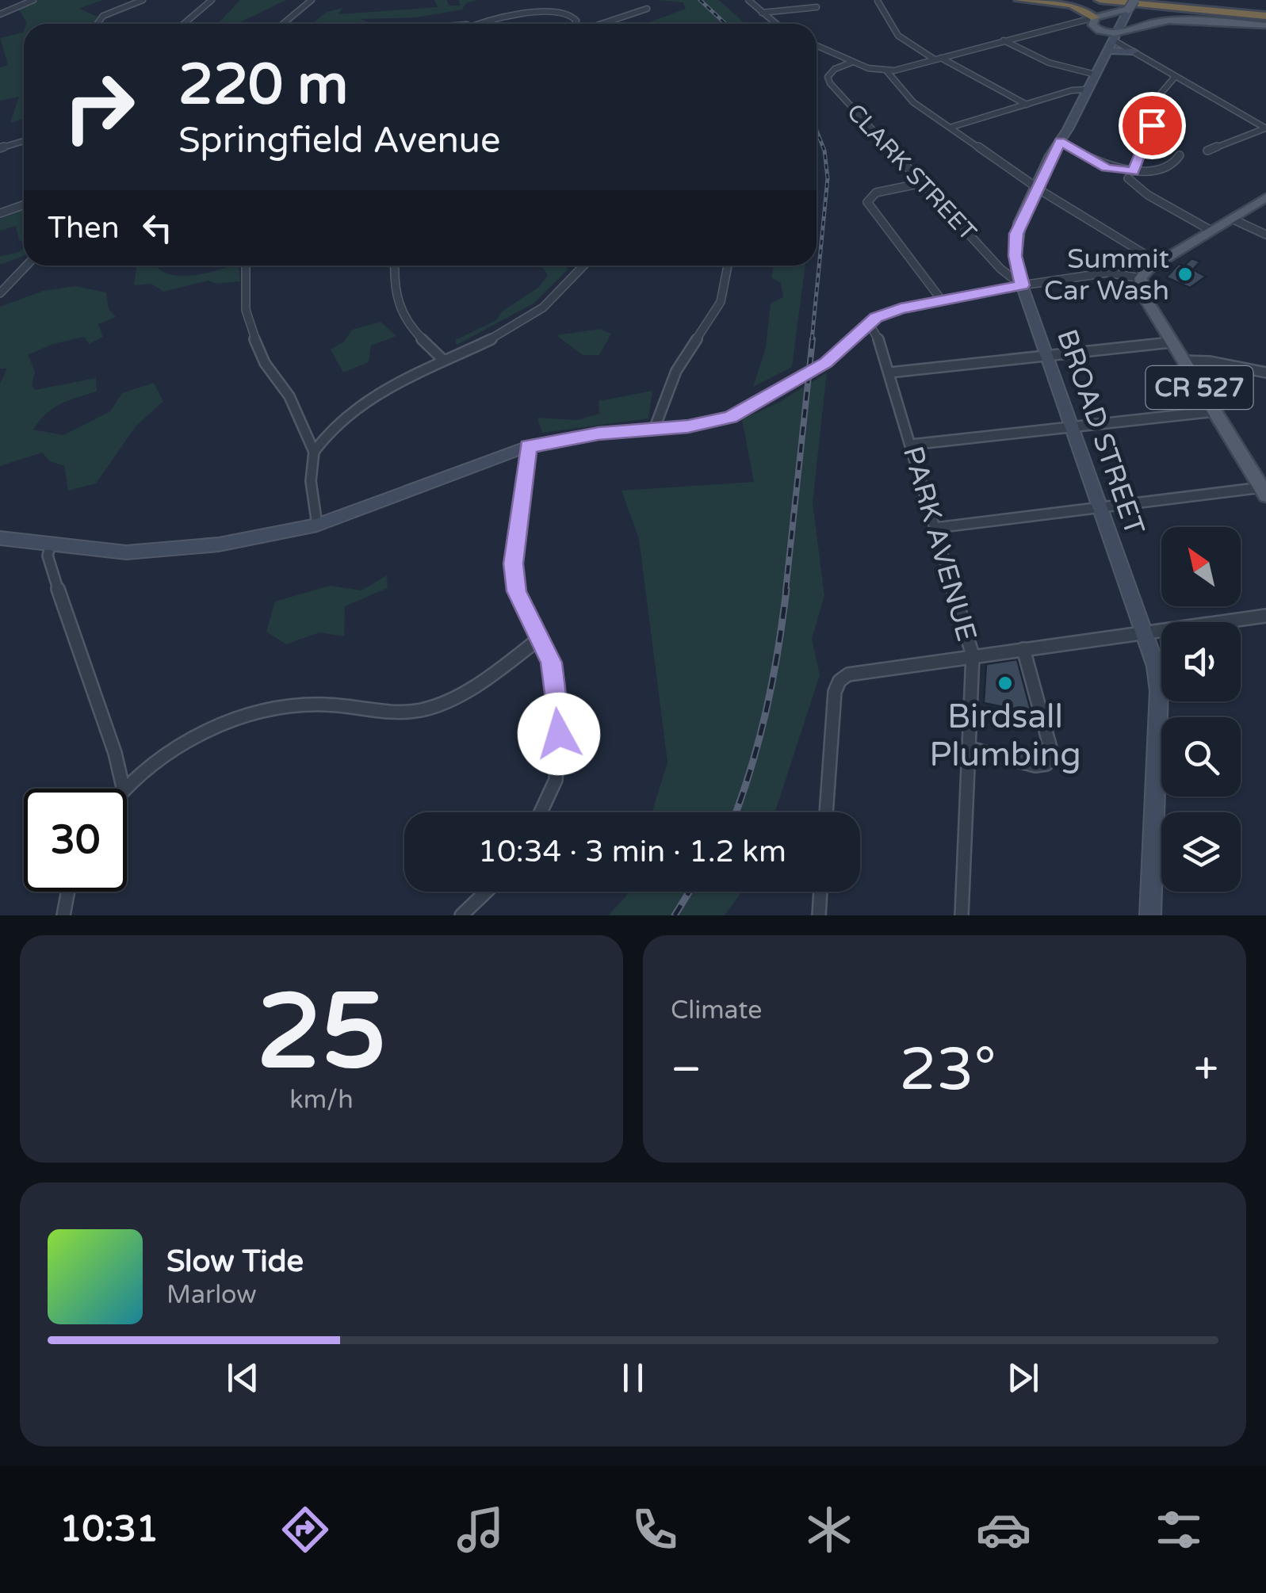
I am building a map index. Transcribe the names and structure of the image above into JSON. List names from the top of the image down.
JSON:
{
  "streets": {
    "main road": ["CR 527", "BROAD STREET"],
    "street": ["CLARK STREET", "PARK AVENUE"]
  },
  "crossings": [
    ["CLARK STREET", "BROAD STREET"]
  ],
  "places": ["Summit Car Wash", "Birdsall Plumbing"],
  "north": "top left",
  "page": {
    "turn": ["220 m", "Springfield Avenue"],
    "then": "Then",
    "limit": "30",
    "trip": "10:34 · 3 min · 1.2 km",
    "tile": [
      ["25", "km/h"],
      "Climate"
    ],
    "heat": ["−", "23°", "+"],
    "song": ["Slow Tide", "Marlow"],
    "tabs": "10:31"
  }
}
